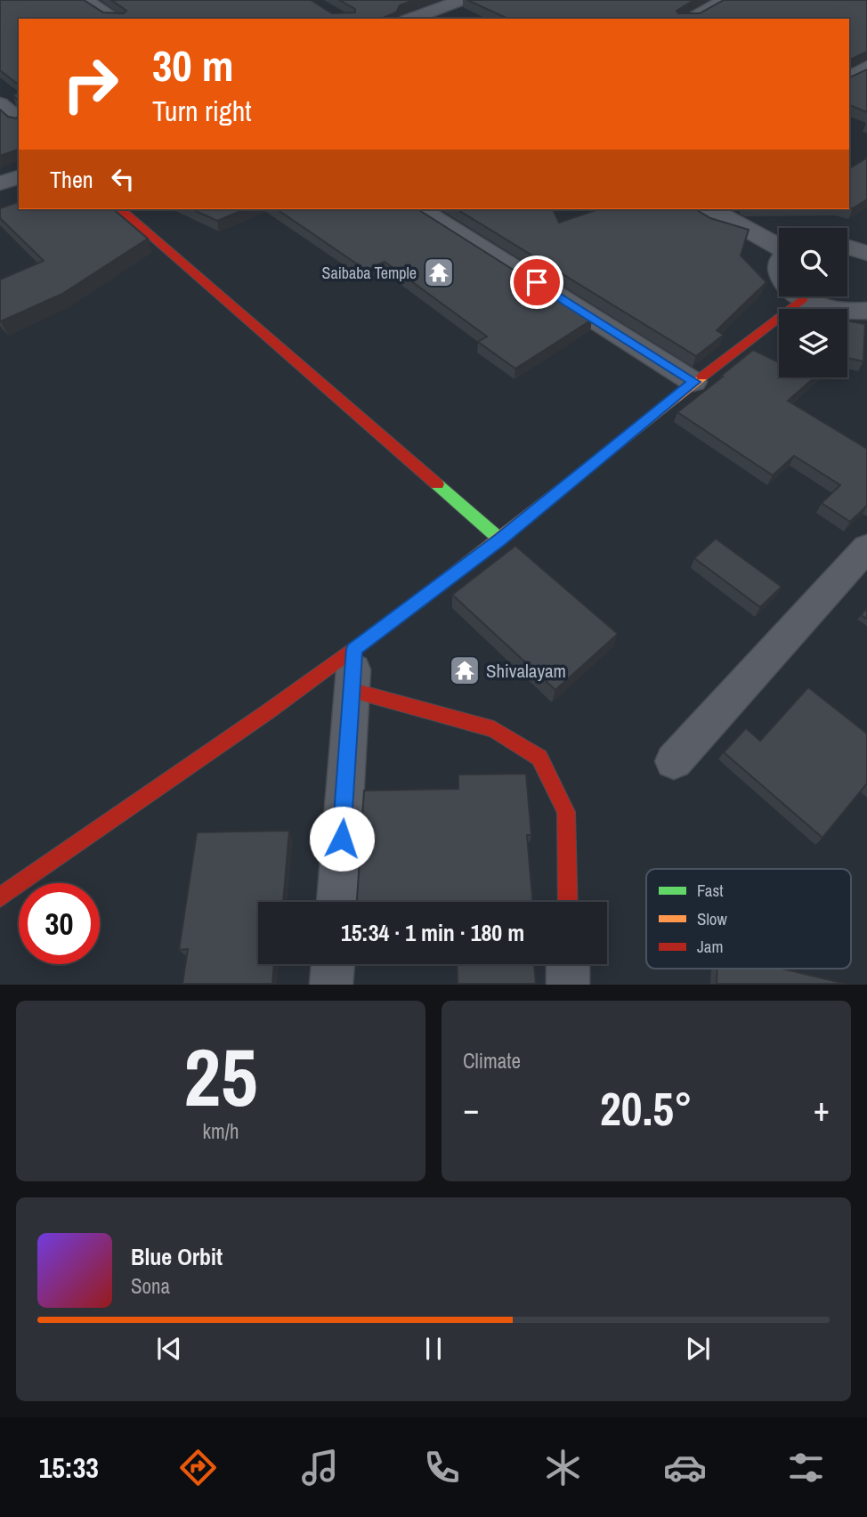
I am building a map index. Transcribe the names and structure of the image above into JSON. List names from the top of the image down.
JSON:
{
  "places": {
    "temple": ["Saibaba Temple", "Shivalayam"]
  },
  "legend": ["Fast", "Slow", "Jam"],
  "page": {
    "turn": ["30 m", "Turn right"],
    "then": "Then",
    "limit": "30",
    "trip": "15:34 · 1 min · 180 m",
    "tile": [
      ["25", "km/h"],
      "Climate"
    ],
    "heat": ["−", "20.5°", "+"],
    "song": ["Blue Orbit", "Sona"],
    "tabs": "15:33"
  }
}
